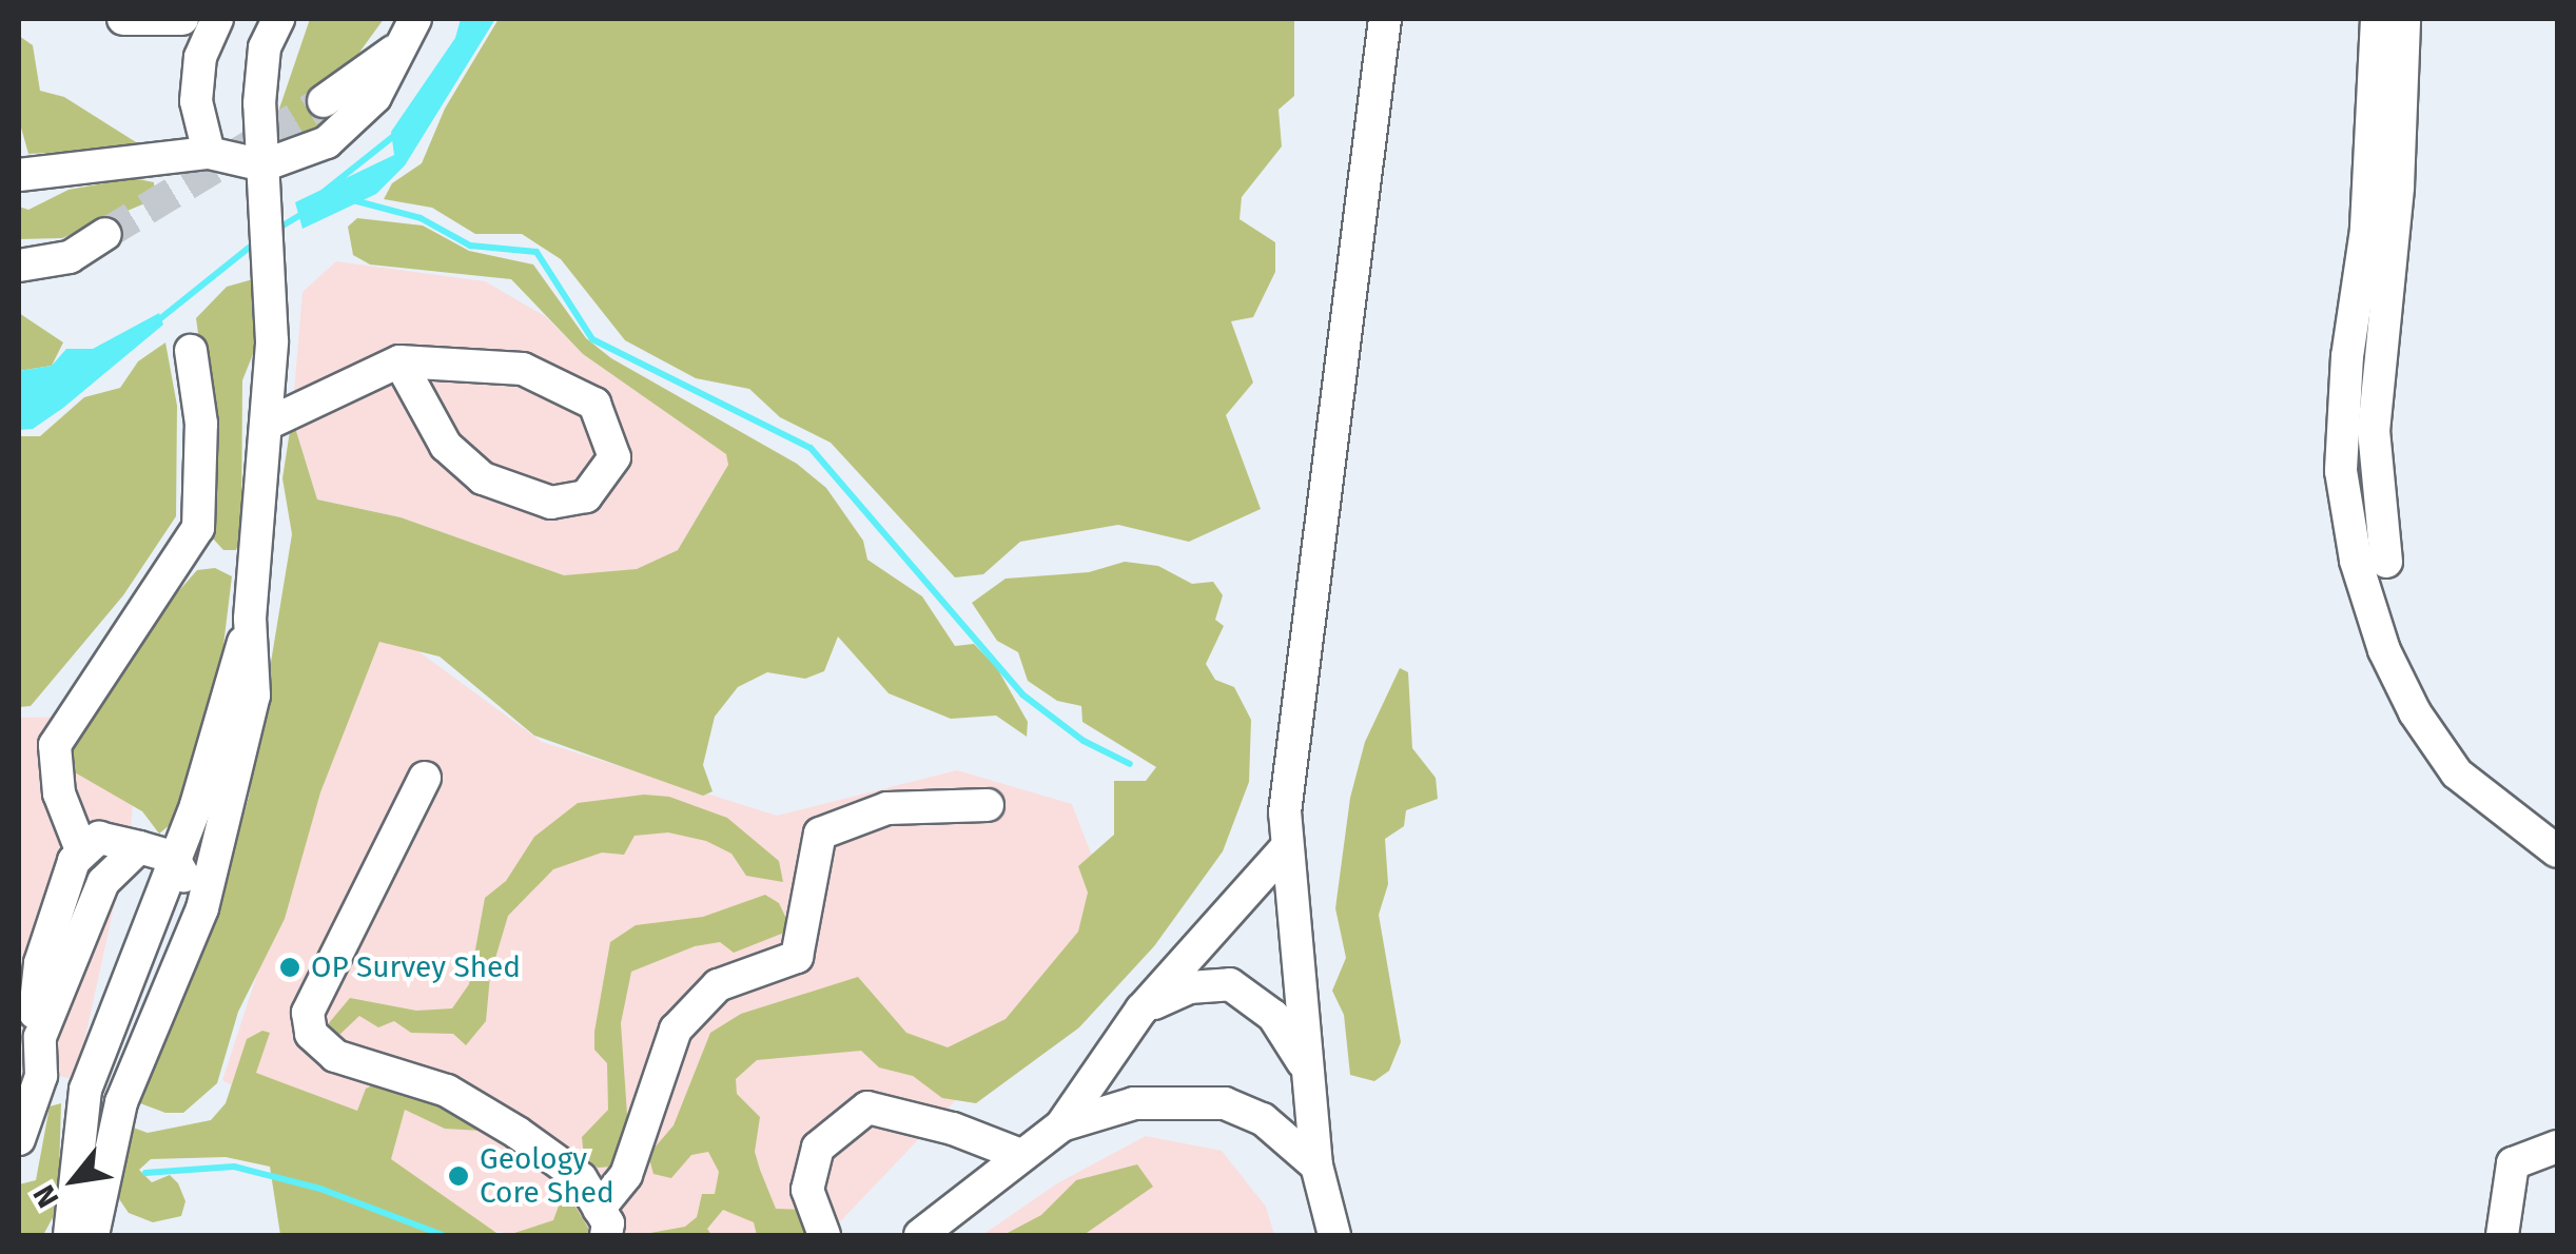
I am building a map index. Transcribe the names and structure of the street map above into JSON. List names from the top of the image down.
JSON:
{
  "places": ["OP Survey Shed", "Geology Core Shed"],
  "north": "bottom left"
}
